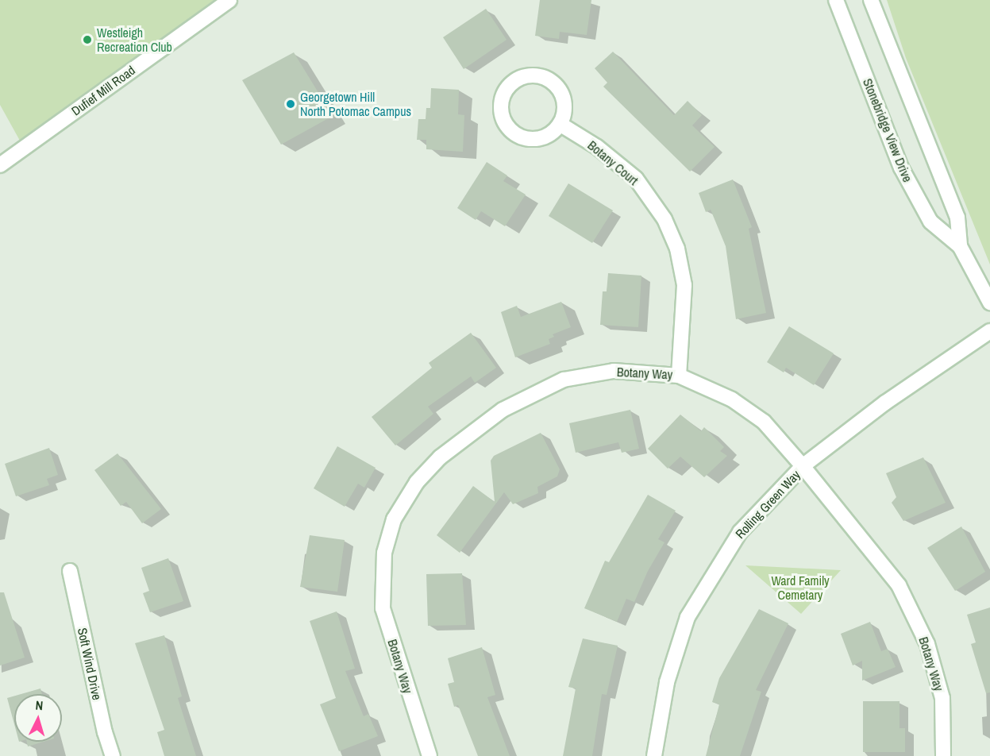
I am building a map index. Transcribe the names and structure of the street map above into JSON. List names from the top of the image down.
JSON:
{
  "streets": {
    "street": [
      "Dufief Mill Road",
      "Stonebridge View Drive",
      "Botany Court",
      "Botany Way",
      "Rolling Green Way",
      "Soft Wind Drive"
    ]
  },
  "crossings": [
    ["Botany Court", "Botany Way"],
    ["Botany Way", "Rolling Green Way"]
  ],
  "parks": ["Ward Family Cemetary"],
  "places": ["Westleigh Recreation Club", "Georgetown Hill North Potomac Campus"],
  "north": "top"
}
